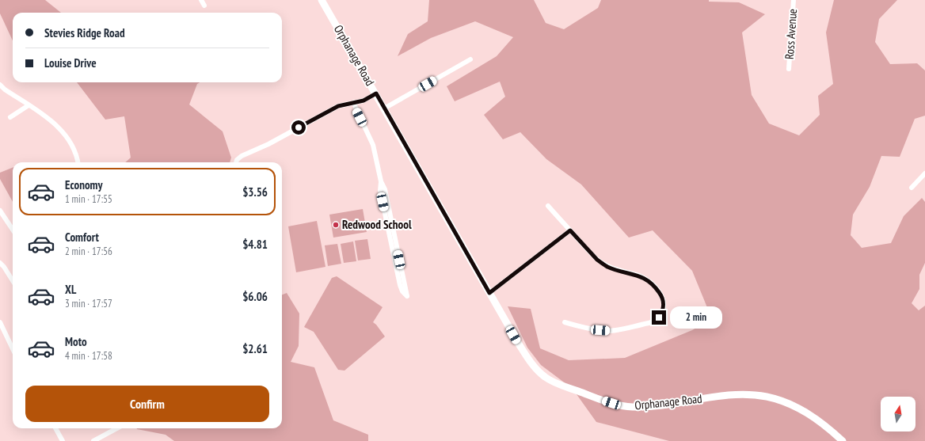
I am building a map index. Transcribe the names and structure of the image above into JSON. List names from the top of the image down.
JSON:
{
  "streets": {
    "main road": ["Orphanage Road"],
    "street": ["Ross Avenue"]
  },
  "places": ["Redwood School"],
  "north": "top",
  "page": {
    "banner": ["Stevies Ridge Road", "Louise Drive"],
    "list": [
      {
        "name": "Economy",
        "note": "1 min · 17:55",
        "value": "$3.56"
      },
      {
        "name": "Comfort",
        "note": "2 min · 17:56",
        "value": "$4.81"
      },
      {
        "name": "XL",
        "note": "3 min · 17:57",
        "value": "$6.06"
      },
      {
        "name": "Moto",
        "note": "4 min · 17:58",
        "value": "$2.61"
      }
    ],
    "bubble": "2 min",
    "buttons": "Confirm"
  }
}
